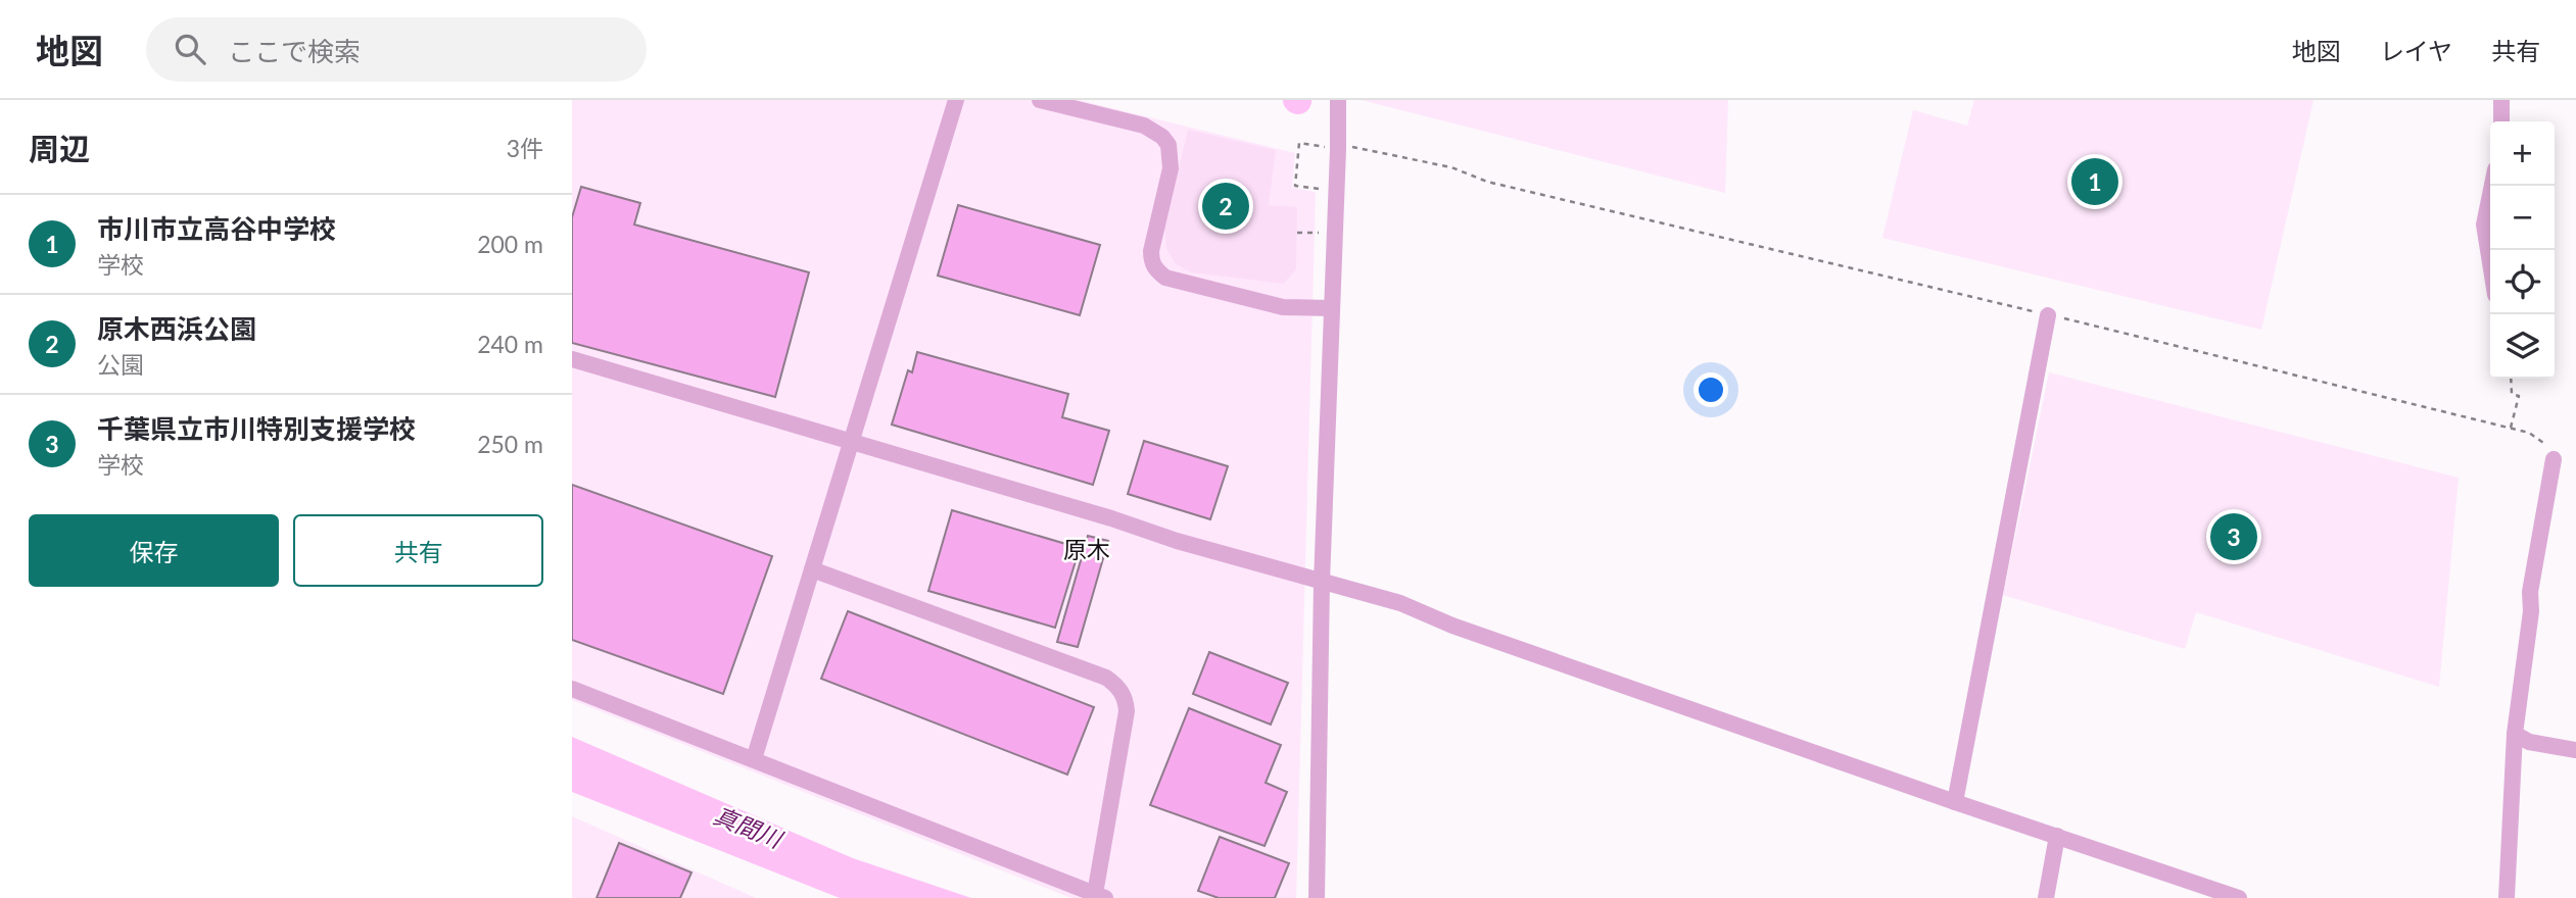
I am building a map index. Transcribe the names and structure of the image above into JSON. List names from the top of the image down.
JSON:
{
  "districts": ["原木"],
  "water": ["真間川"],
  "page": {
    "header": "地図",
    "search": "ここで検索",
    "nav": ["地図", "レイヤ", "共有"],
    "heading": ["周辺", "3件"],
    "map_buttons": ["+", "−"],
    "pins": ["1", "2", "3"],
    "list": [
      {
        "mark": "1",
        "name": "市川市立高谷中学校",
        "note": "学校",
        "value": "200 m"
      },
      {
        "mark": "2",
        "name": "原木西浜公園",
        "note": "公園",
        "value": "240 m"
      },
      {
        "mark": "3",
        "name": "千葉県立市川特別支援学校",
        "note": "学校",
        "value": "250 m"
      }
    ],
    "buttons": ["保存", "共有"]
  }
}
